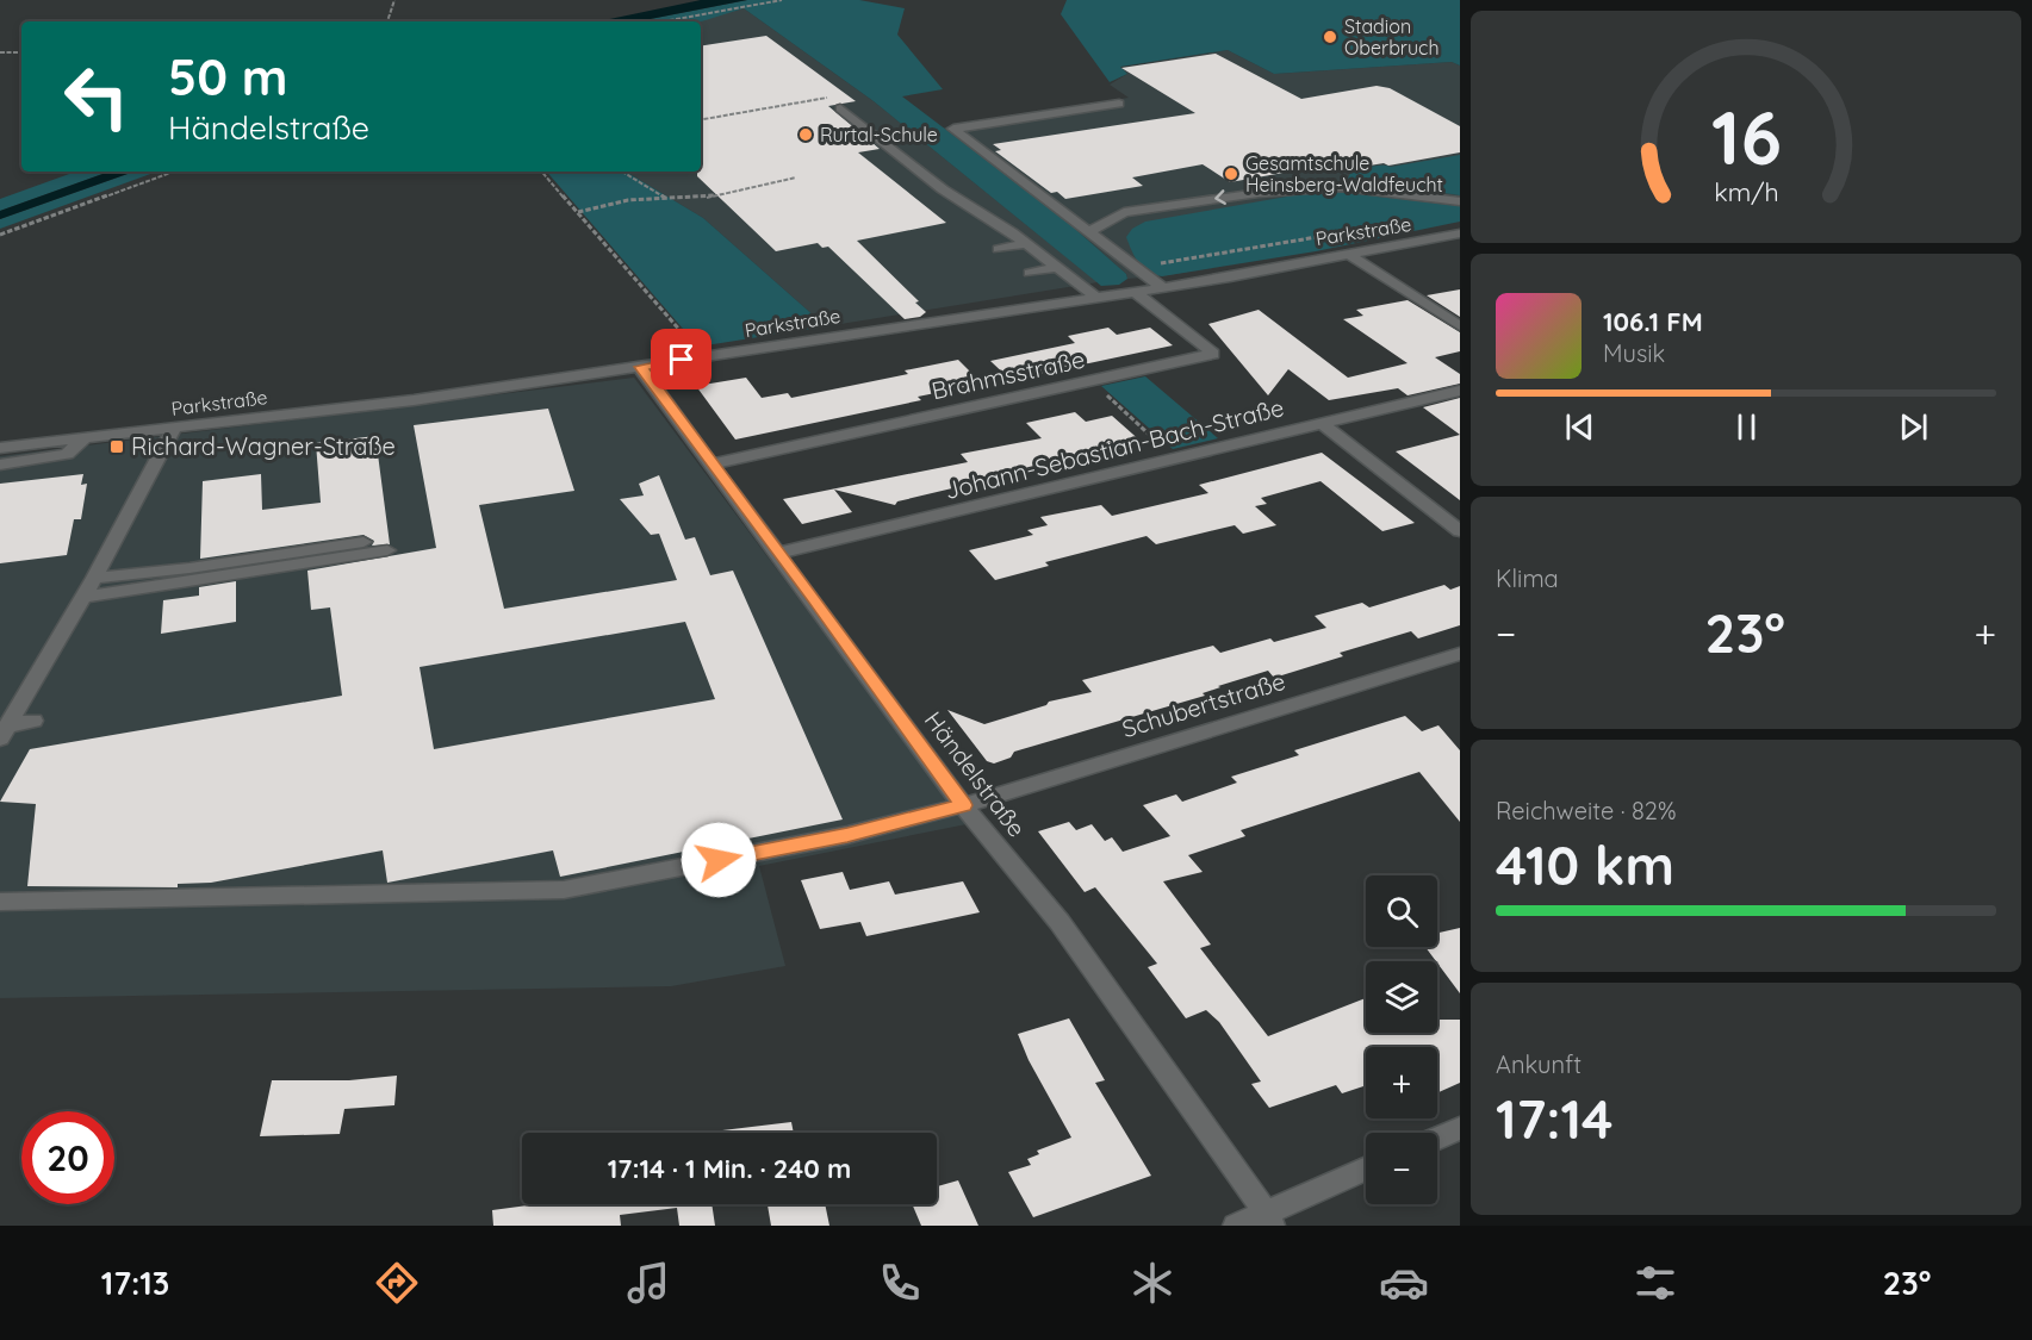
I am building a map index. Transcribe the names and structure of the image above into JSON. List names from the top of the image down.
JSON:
{
  "streets": {
    "street": [
      "Parkstraße",
      "Brahmsstraße",
      "Johann-Sebastian-Bach-Straße",
      "Schubertstraße",
      "Händelstraße"
    ]
  },
  "crossings": [
    ["Parkstraße", "Brahmsstraße"],
    ["Parkstraße", "Händelstraße"],
    ["Brahmsstraße", "Händelstraße"],
    ["Johann-Sebastian-Bach-Straße", "Händelstraße"],
    ["Schubertstraße", "Händelstraße"]
  ],
  "places": {
    "other": ["Stadion Oberbruch", "Rurtal-Schule", "Gesamtschule Heinsberg-Waldfeucht"],
    "transit": ["Richard-Wagner-Straße"]
  },
  "page": {
    "turn": ["50 m", "Händelstraße"],
    "song": ["106.1 FM", "Musik"],
    "tile": [
      "Klima",
      ["Reichweite · 82%", "410 km"],
      ["Ankunft", "17:14"]
    ],
    "heat": ["−", "23°", "+"],
    "map_buttons": ["+", "−"],
    "limit": "20",
    "trip": "17:14 · 1 Min. · 240 m",
    "tabs": ["17:13", "23°"],
    "gauge": ["16", "km/h"]
  }
}
